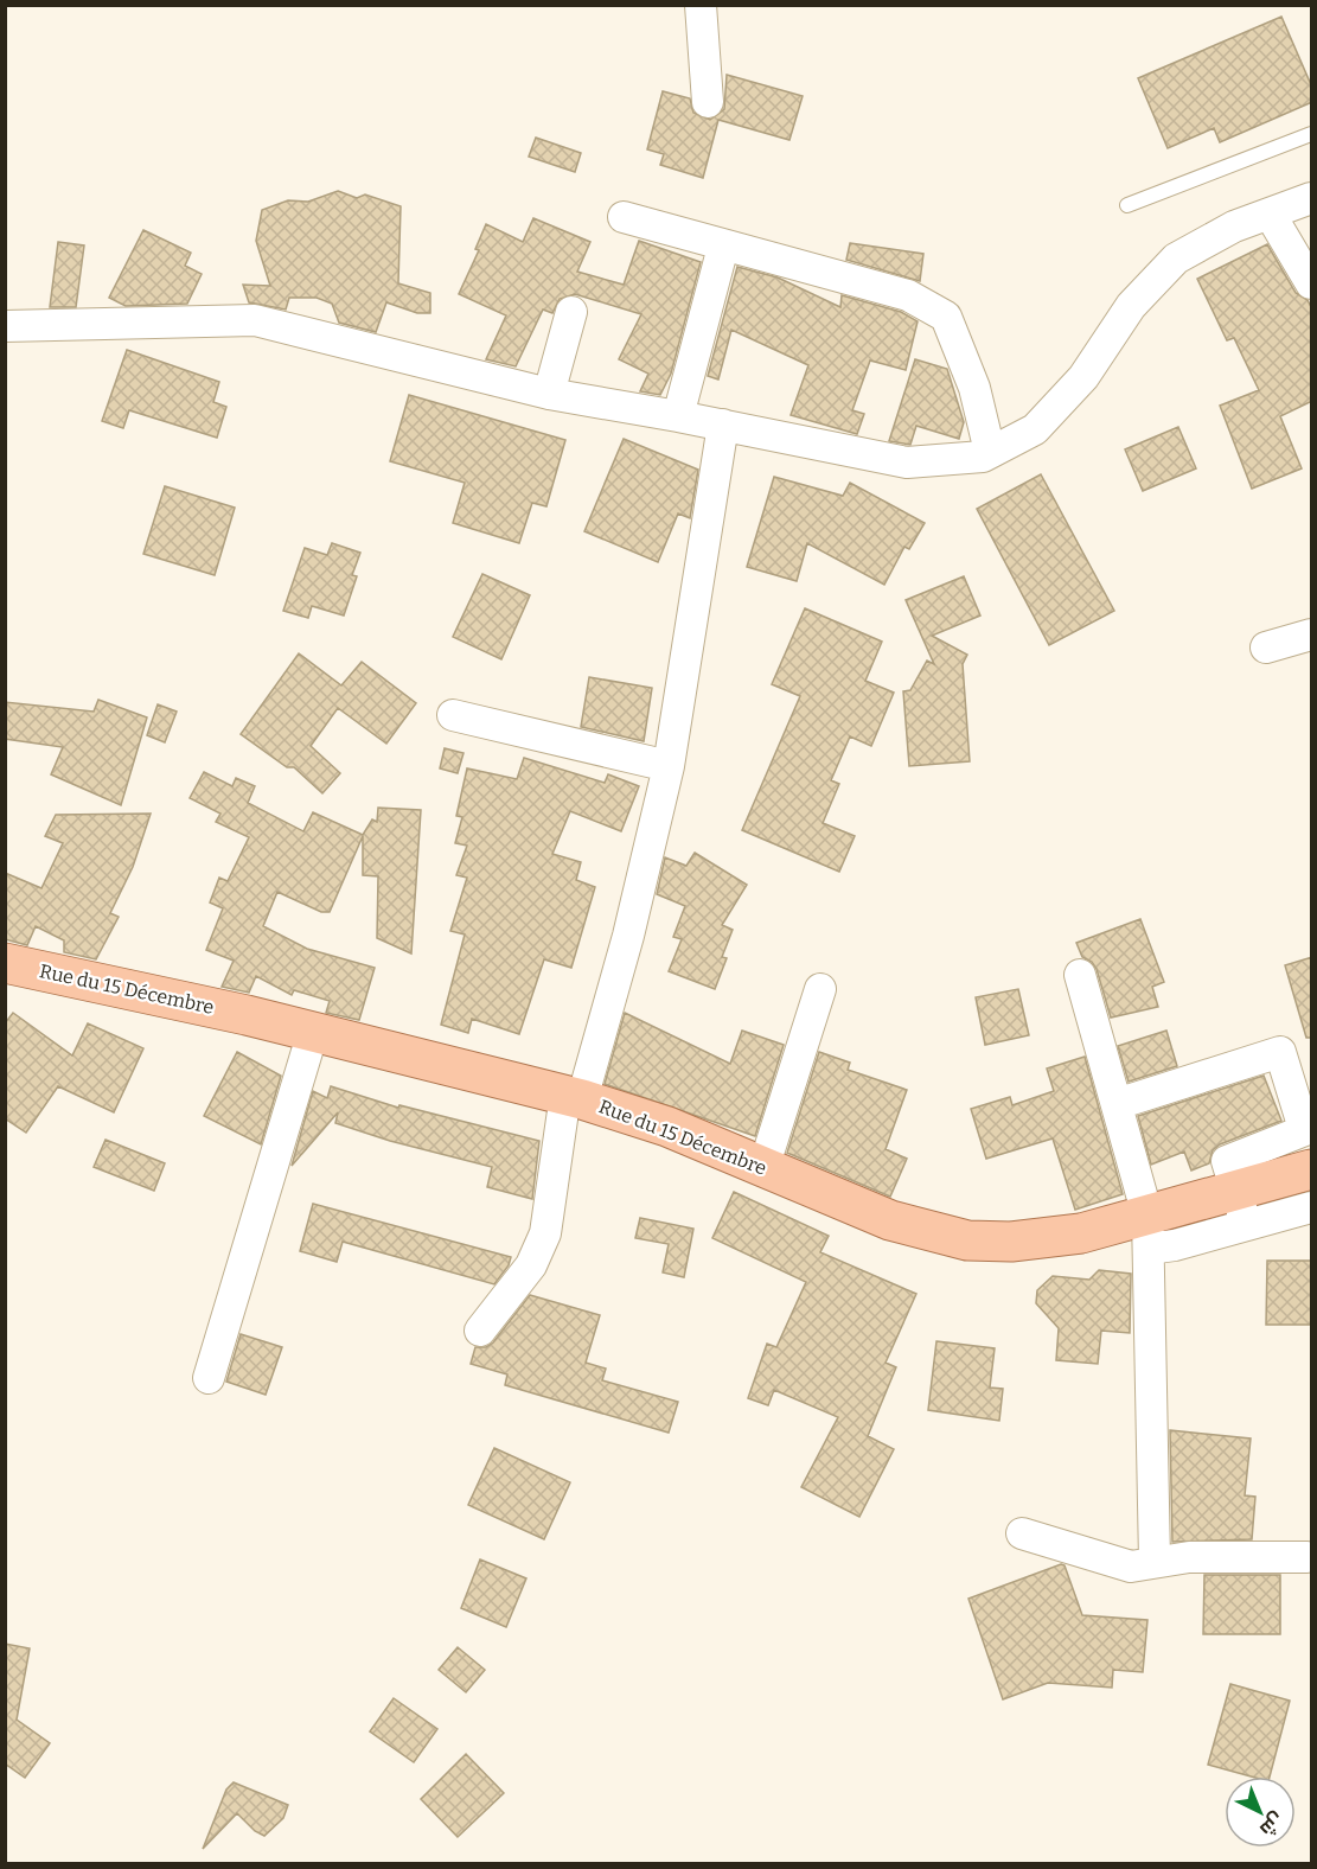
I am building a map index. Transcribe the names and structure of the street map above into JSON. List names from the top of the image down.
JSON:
{
  "streets": {
    "main road": ["Rue du 15 Décembre"]
  },
  "north": "bottom right"
}
